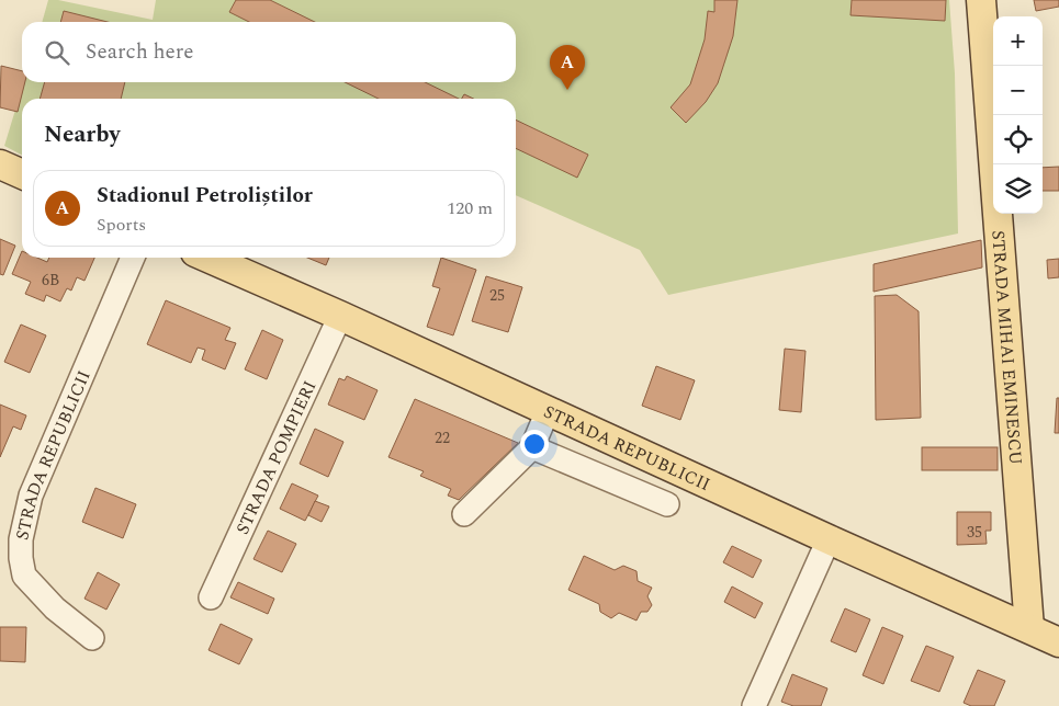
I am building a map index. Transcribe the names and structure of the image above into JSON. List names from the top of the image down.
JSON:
{
  "streets": {
    "main road": ["STRADA MIHAI EMINESCU", "STRADA REPUBLICII"],
    "street": ["STRADA POMPIERI"]
  },
  "crossings": [
    ["STRADA MIHAI EMINESCU", "STRADA REPUBLICII"],
    ["STRADA REPUBLICII", "STRADA POMPIERI"]
  ],
  "house_numbers": [
    "6B",
    "25",
    "22",
    "35"
  ],
  "page": {
    "map_buttons": ["+", "−"],
    "search": "Search here",
    "pins": "A",
    "heading": "Nearby",
    "list": [
      {
        "mark": "A",
        "name": "Stadionul Petroliștilor",
        "note": "Sports",
        "value": "120 m"
      }
    ]
  }
}
